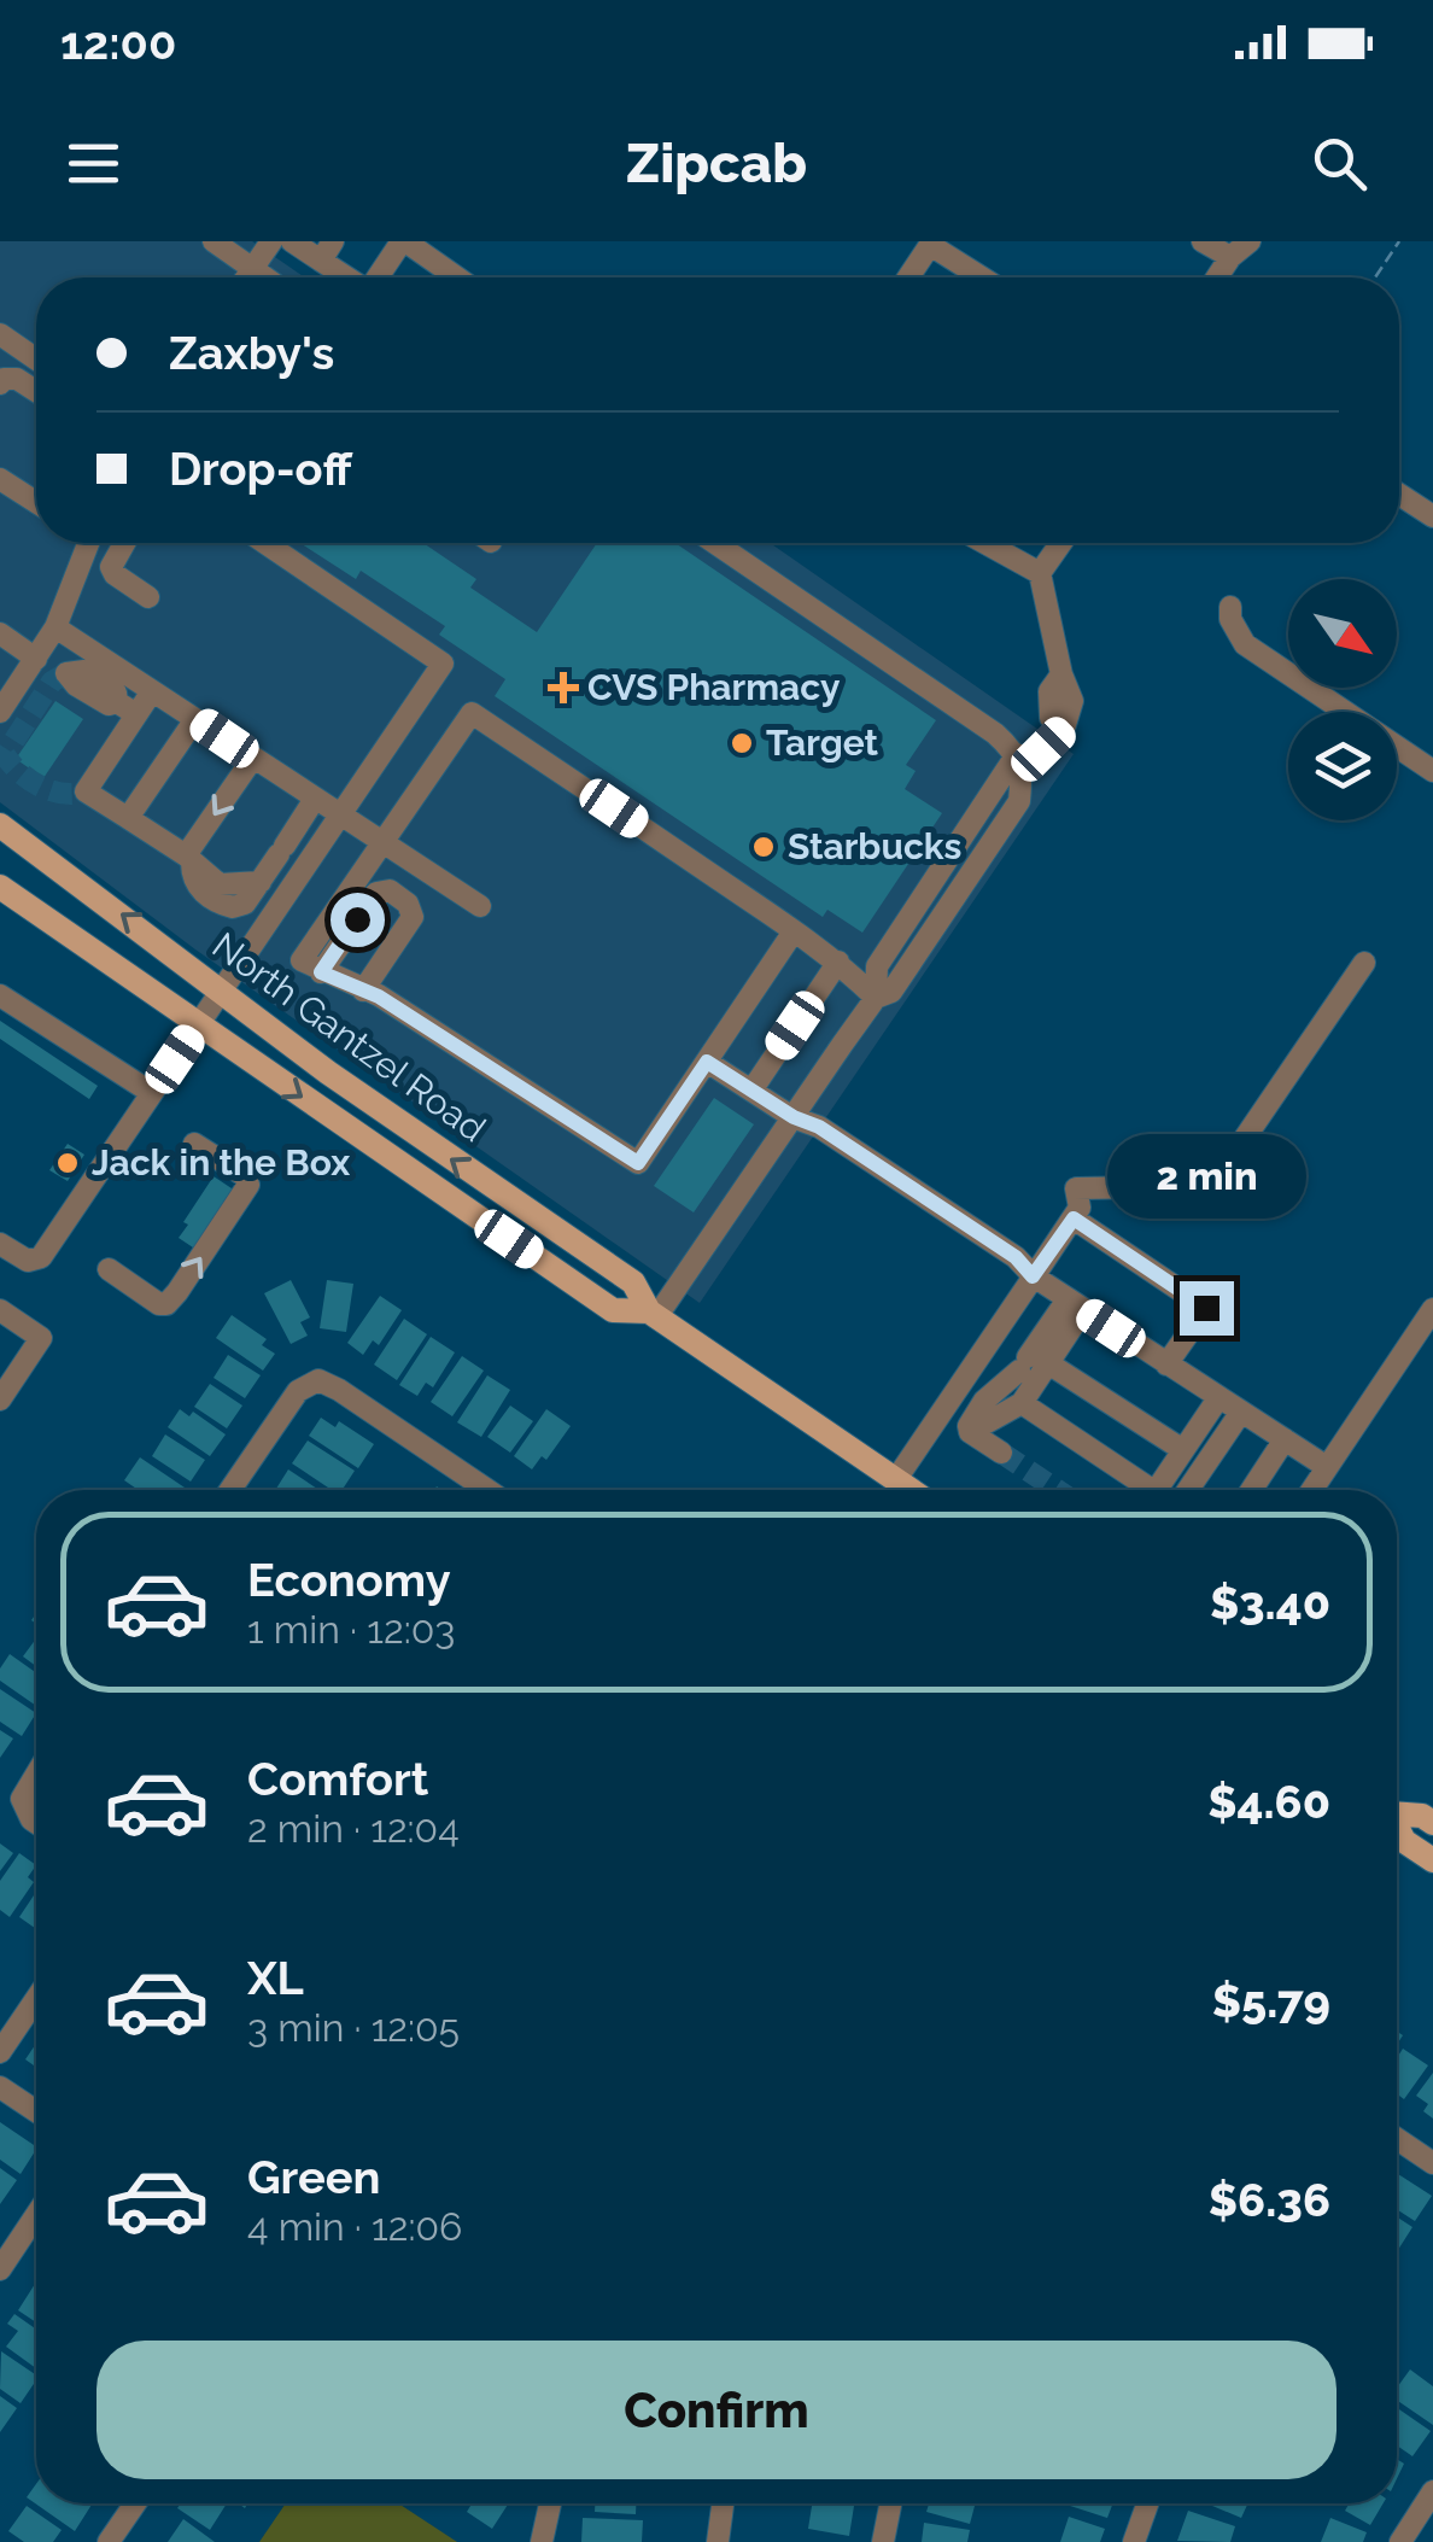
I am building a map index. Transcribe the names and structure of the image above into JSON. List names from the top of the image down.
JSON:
{
  "streets": {
    "main road": ["North Gantzel Road"]
  },
  "places": {
    "health": ["CVS Pharmacy"],
    "other": ["Target", "Starbucks", "Jack in the Box"]
  },
  "north": "bottom right",
  "page": {
    "status": "12:00",
    "header": "Zipcab",
    "banner": ["Zaxby's", "Drop-off"],
    "bubble": "2 min",
    "list": [
      {
        "name": "Economy",
        "note": "1 min · 12:03",
        "value": "$3.40"
      },
      {
        "name": "Comfort",
        "note": "2 min · 12:04",
        "value": "$4.60"
      },
      {
        "name": "XL",
        "note": "3 min · 12:05",
        "value": "$5.79"
      },
      {
        "name": "Green",
        "note": "4 min · 12:06",
        "value": "$6.36"
      }
    ],
    "buttons": "Confirm"
  }
}
